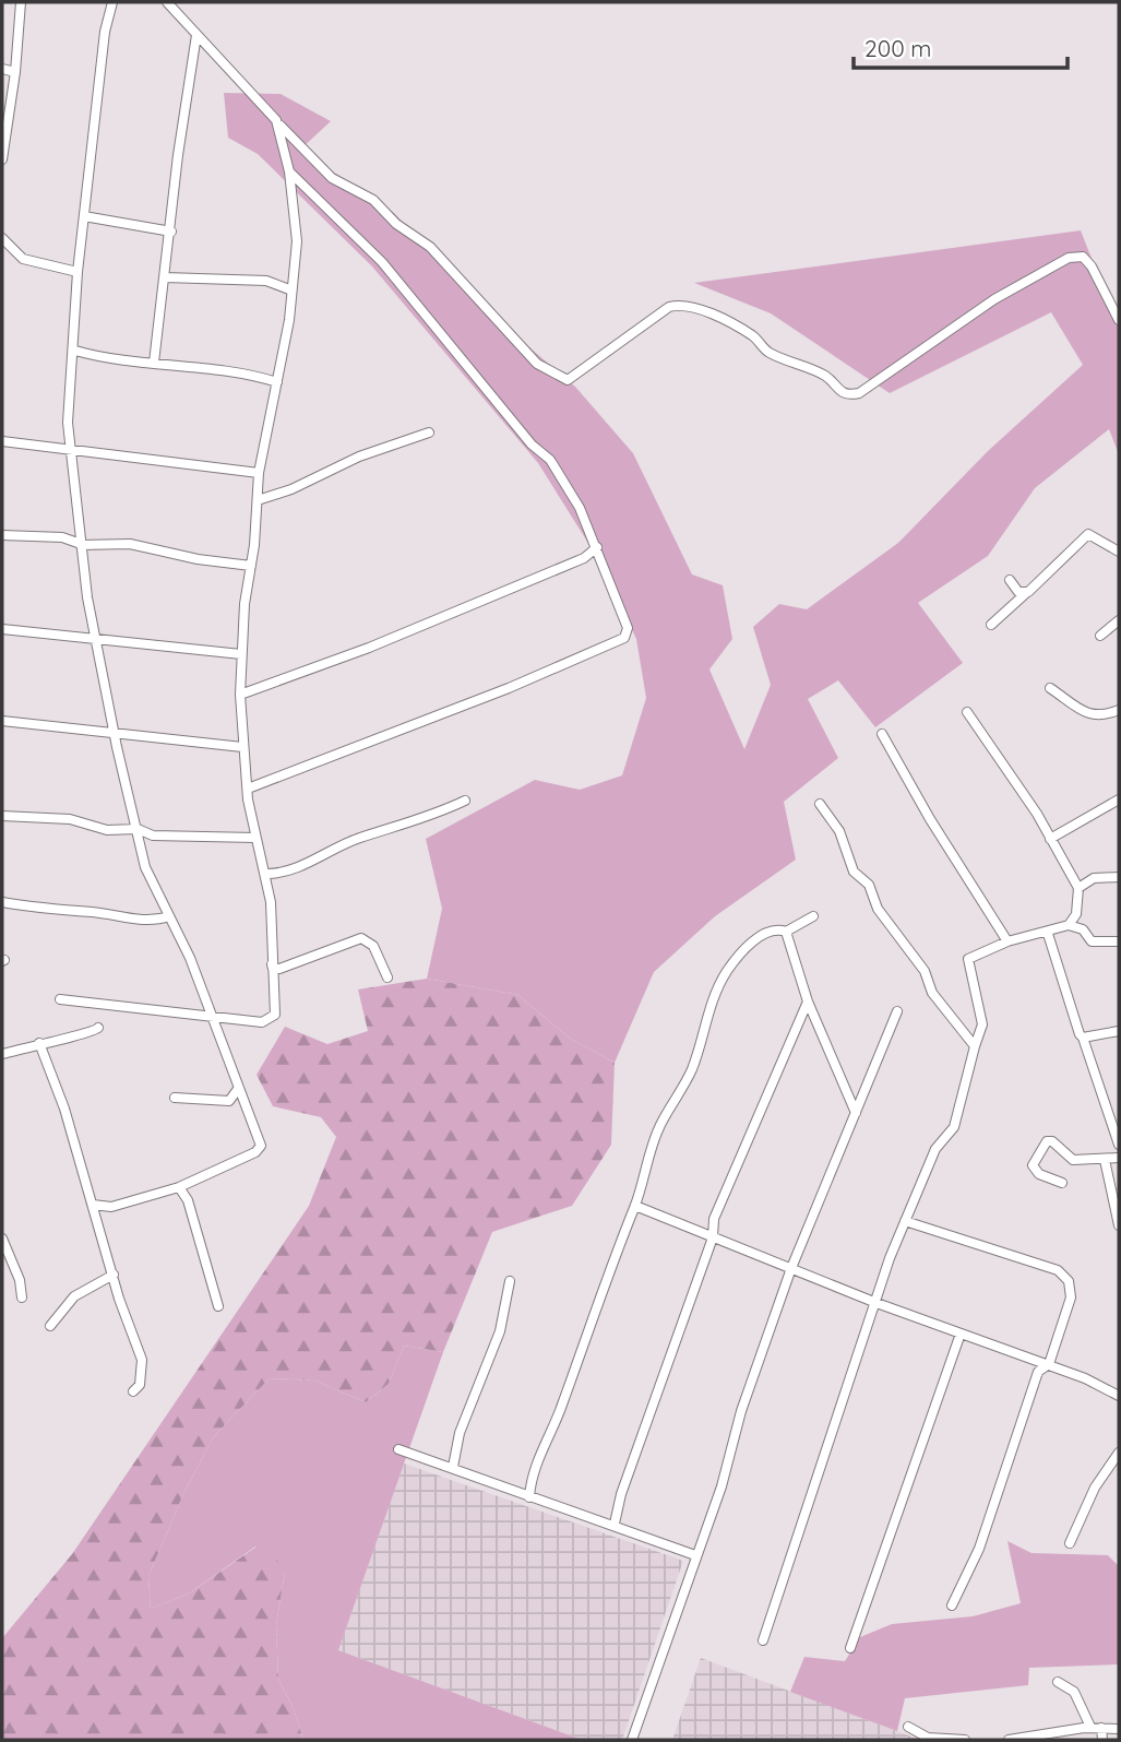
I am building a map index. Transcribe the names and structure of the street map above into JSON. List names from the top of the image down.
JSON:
{
  "scale_bar": "200 m"
}
